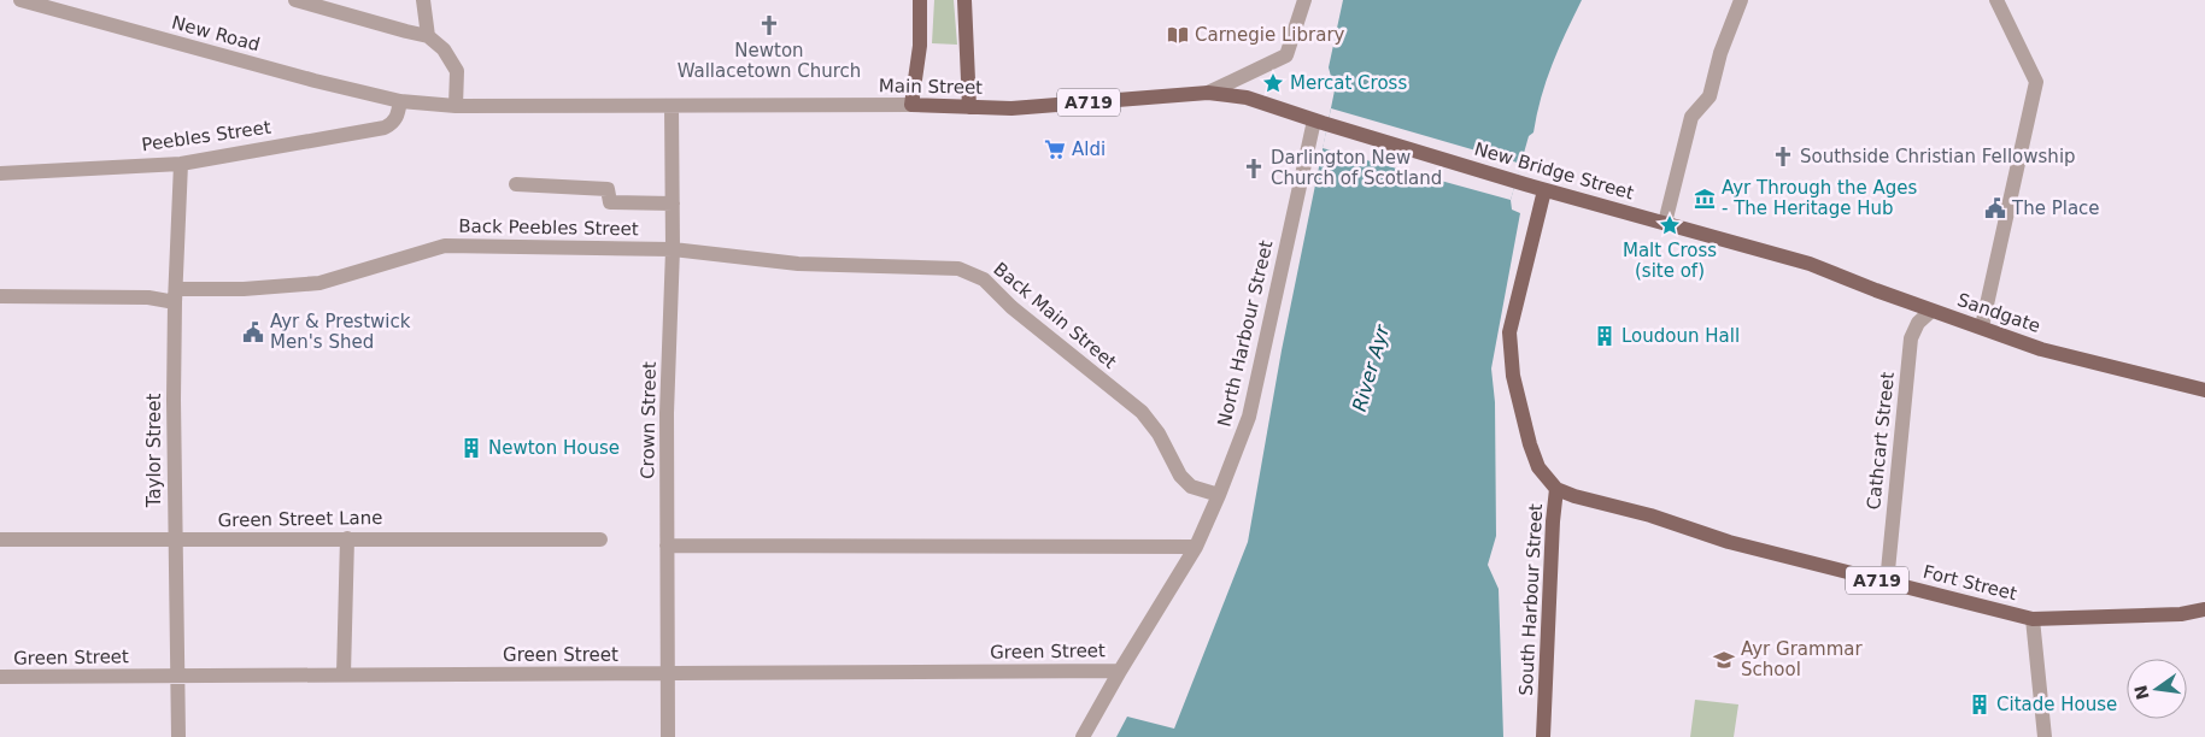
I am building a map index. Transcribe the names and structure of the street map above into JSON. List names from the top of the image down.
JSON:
{
  "streets": {
    "main road": [
      "Main Street",
      "A719",
      "New Bridge Street",
      "Sandgate",
      "Fort Street",
      "South Harbour Street"
    ],
    "street": [
      "New Road",
      "Peebles Street",
      "Back Peebles Street",
      "Back Main Street",
      "North Harbour Street",
      "Crown Street",
      "Cathcart Street",
      "Taylor Street",
      "Green Street Lane",
      "Green Street"
    ]
  },
  "crossings": [
    ["New Road", "Main Street"],
    ["New Road", "Peebles Street"],
    ["Main Street", "A719"],
    ["Main Street", "Peebles Street"],
    ["Main Street", "Crown Street"],
    ["A719", "New Bridge Street"],
    ["A719", "North Harbour Street"],
    ["Peebles Street", "Taylor Street"],
    ["New Bridge Street", "Sandgate"],
    ["New Bridge Street", "North Harbour Street"],
    ["New Bridge Street", "South Harbour Street"],
    ["Back Peebles Street", "Back Main Street"],
    ["Back Peebles Street", "Crown Street"],
    ["Back Peebles Street", "Taylor Street"],
    ["Sandgate", "Cathcart Street"],
    ["Back Main Street", "North Harbour Street"],
    ["Back Main Street", "Crown Street"],
    ["North Harbour Street", "Green Street"],
    ["Crown Street", "Green Street"],
    ["Cathcart Street", "Fort Street"],
    ["Taylor Street", "Green Street Lane"],
    ["Taylor Street", "Green Street"],
    ["Fort Street", "South Harbour Street"]
  ],
  "water": ["River Ayr"],
  "places": {
    "church": ["Newton Wallacetown Church", "Southside Christian Fellowship", "Darlington New Church of Scotland"],
    "library": ["Carnegie Library"],
    "place": ["Mercat Cross", "Malt Cross (site of)"],
    "supermarket": ["Aldi"],
    "museum": ["Ayr Through the Ages - The Heritage Hub"],
    "public building": ["The Place", "Ayr & Prestwick Men's Shed"],
    "building": ["Loudoun Hall", "Newton House", "Citade House"],
    "school or university": ["Ayr Grammar School"]
  },
  "north": "left"
}
